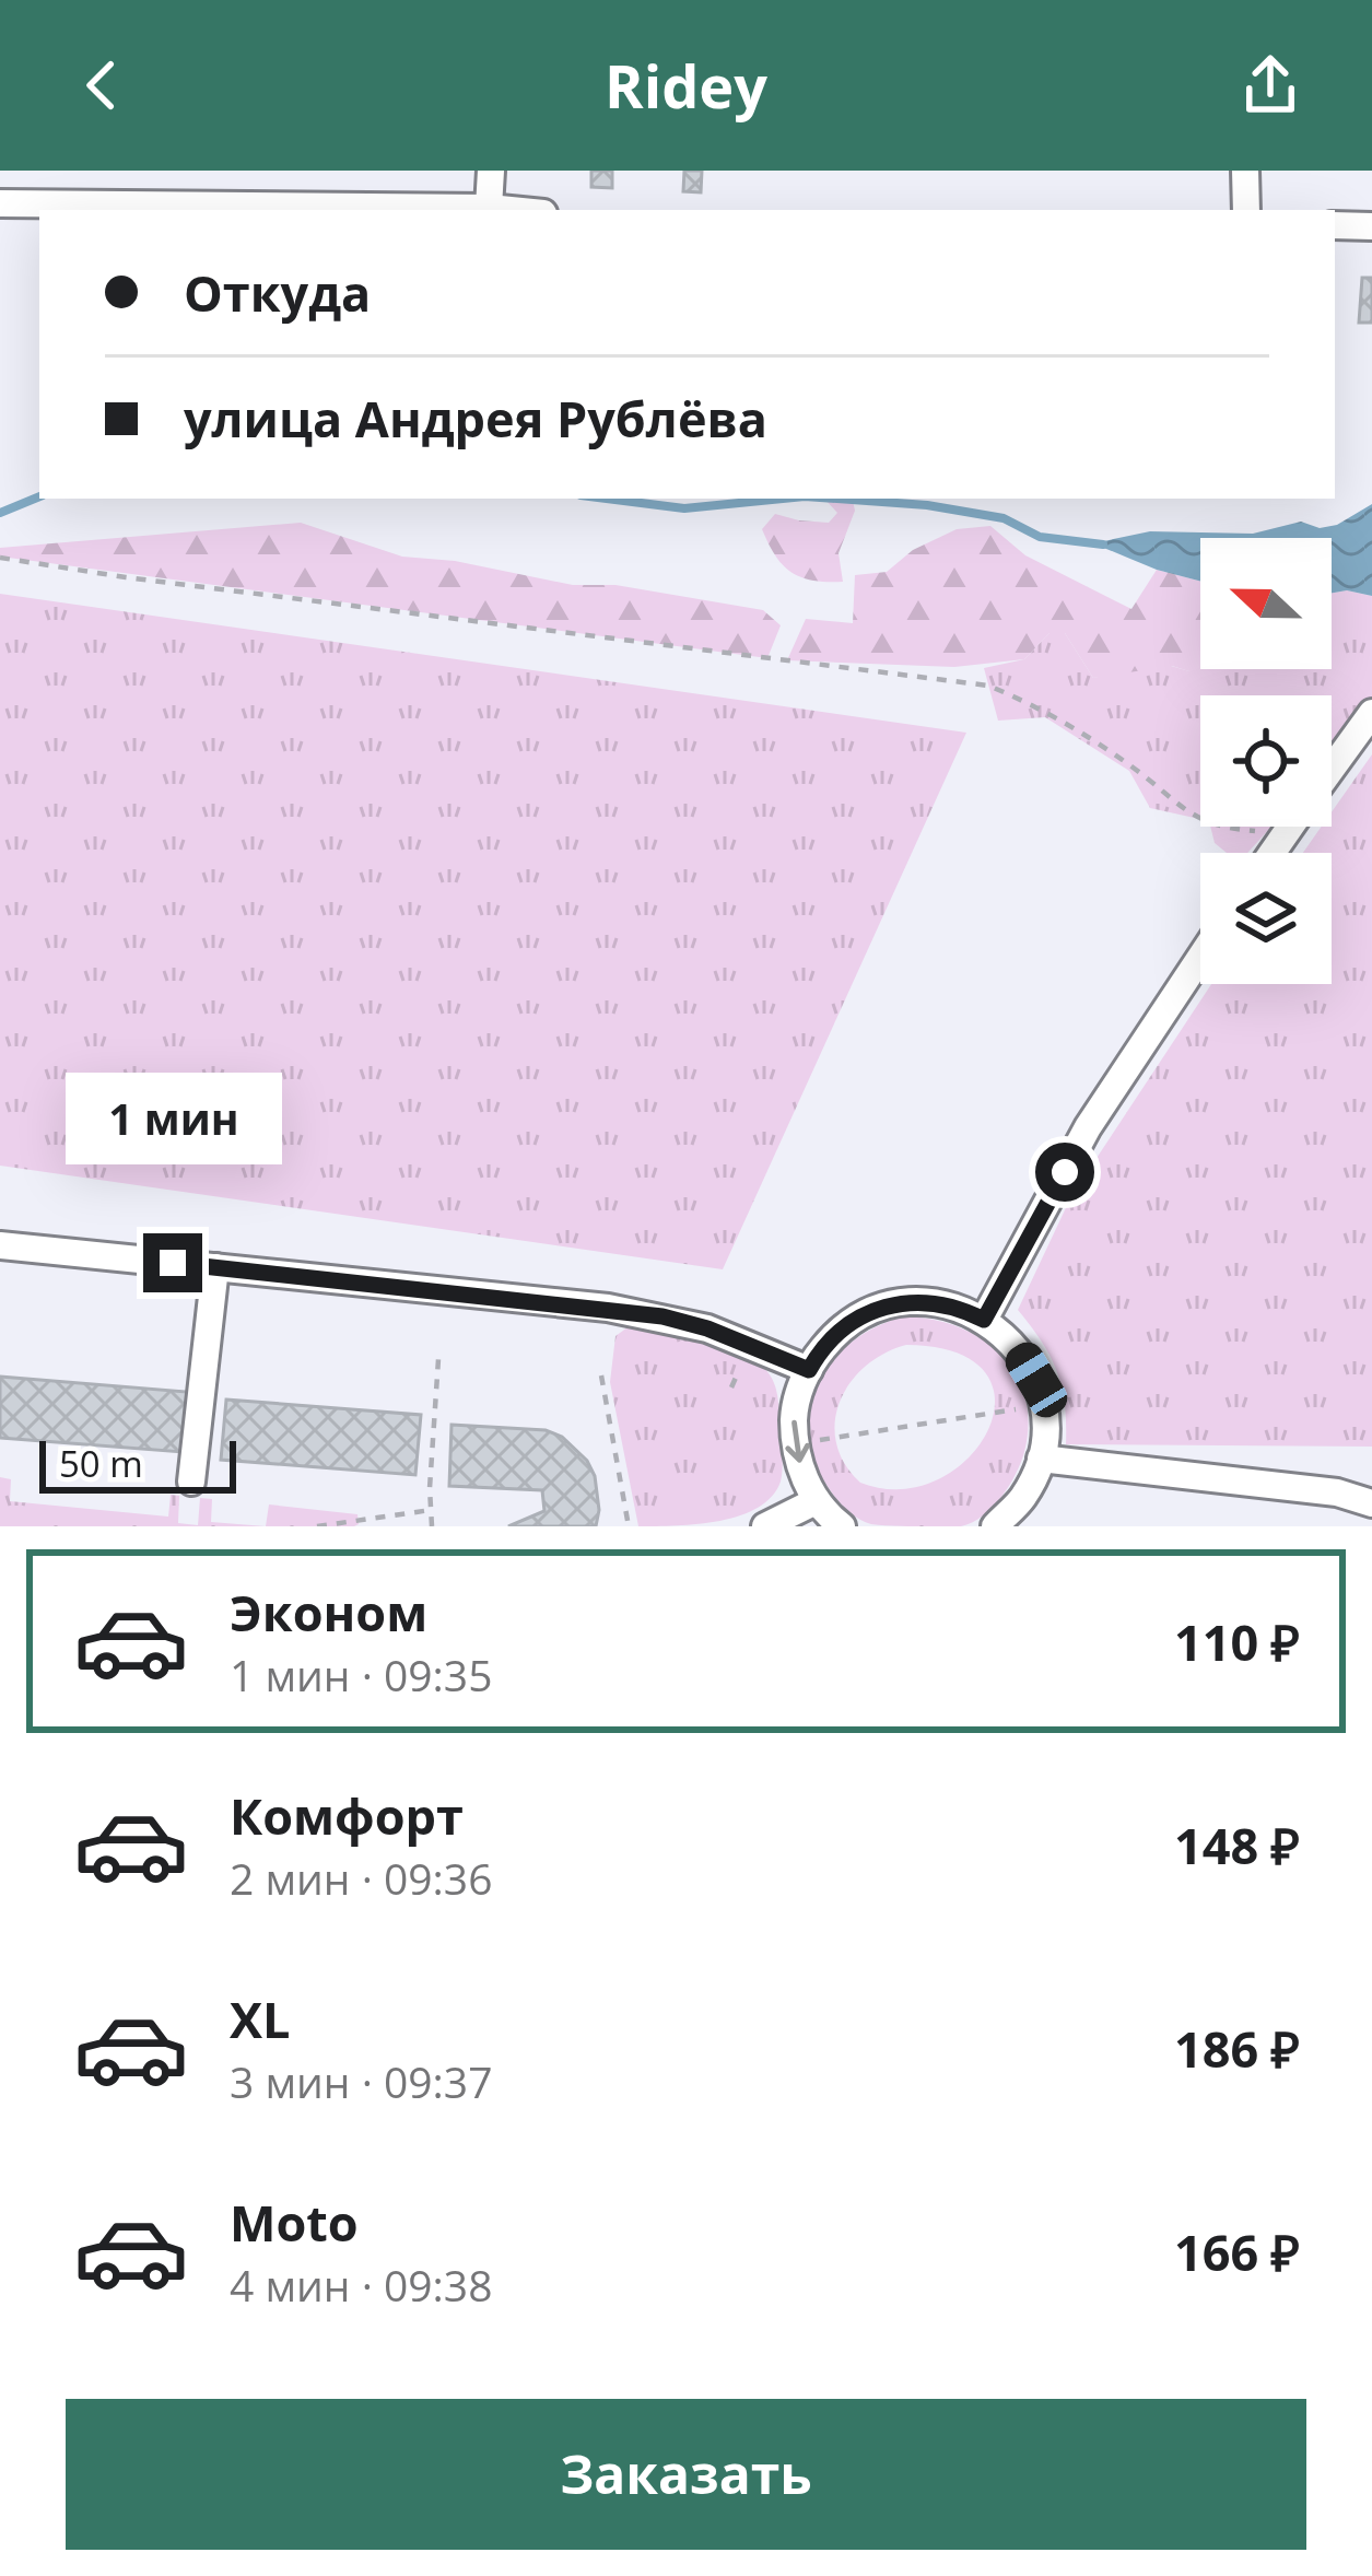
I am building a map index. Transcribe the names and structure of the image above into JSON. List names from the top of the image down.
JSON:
{
  "scale_bar": "50 m",
  "north": "left",
  "page": {
    "header": "Ridey",
    "banner": ["Откуда", "улица Андрея Рублёва"],
    "bubble": "1 мин",
    "scale": "50 m",
    "list": [
      {
        "name": "Эконом",
        "note": "1 мин · 09:35",
        "value": "110 ₽"
      },
      {
        "name": "Комфорт",
        "note": "2 мин · 09:36",
        "value": "148 ₽"
      },
      {
        "name": "XL",
        "note": "3 мин · 09:37",
        "value": "186 ₽"
      },
      {
        "name": "Moto",
        "note": "4 мин · 09:38",
        "value": "166 ₽"
      }
    ],
    "buttons": "Заказать"
  }
}
